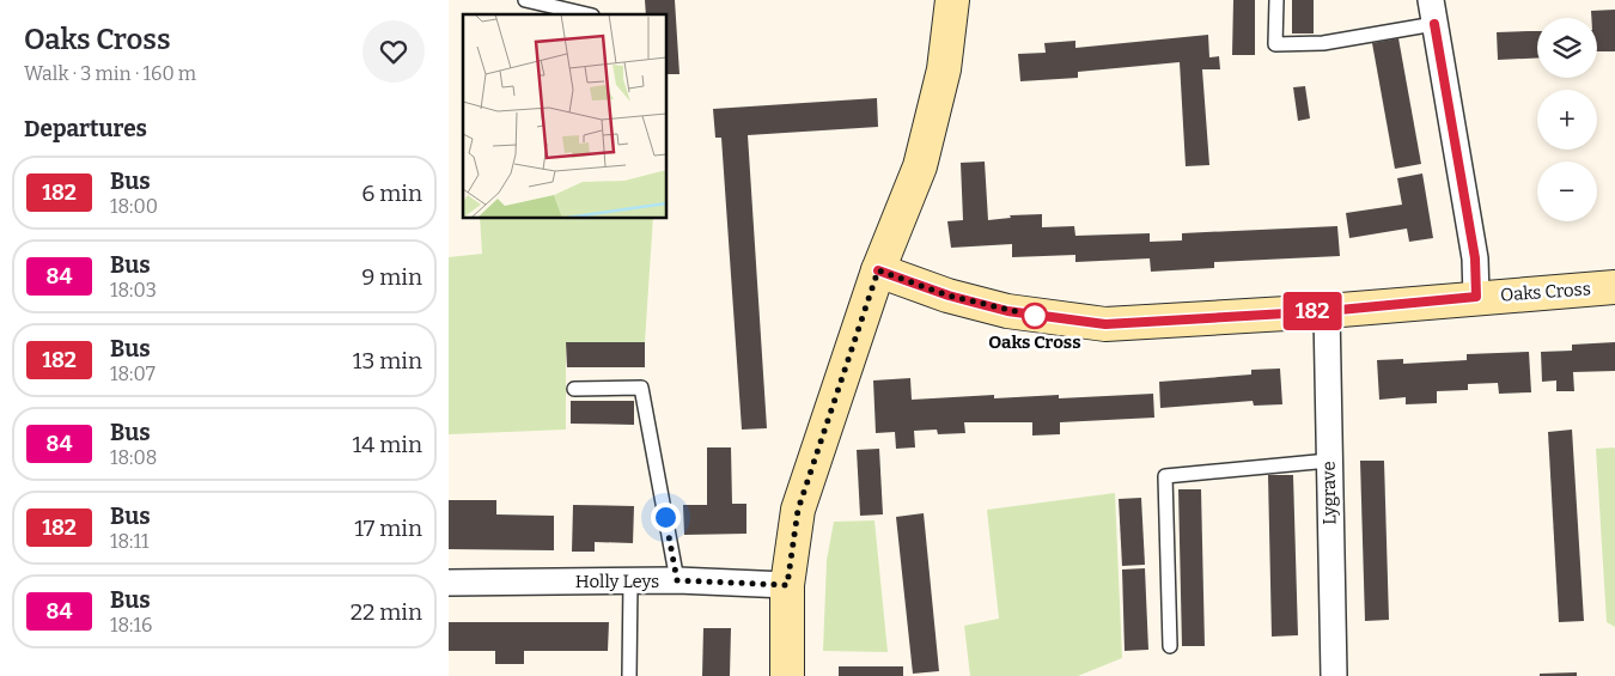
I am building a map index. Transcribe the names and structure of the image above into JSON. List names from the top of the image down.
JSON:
{
  "streets": {
    "street": ["Oaks Cross", "Lygrave", "Holly Leys"]
  },
  "crossings": [
    ["Oaks Cross", "Lygrave"]
  ],
  "places": ["Oaks Cross"],
  "lines": ["bus line 182"],
  "page": {
    "heading": [
      ["Oaks Cross", "Walk · 3 min · 160 m"],
      "Departures"
    ],
    "on_map": "182",
    "map_buttons": ["+", "−"],
    "list": [
      {
        "mark": "182",
        "name": "Bus",
        "note": "18:00",
        "value": "6 min"
      },
      {
        "mark": "84",
        "name": "Bus",
        "note": "18:03",
        "value": "9 min"
      },
      {
        "mark": "182",
        "name": "Bus",
        "note": "18:07",
        "value": "13 min"
      },
      {
        "mark": "84",
        "name": "Bus",
        "note": "18:08",
        "value": "14 min"
      },
      {
        "mark": "182",
        "name": "Bus",
        "note": "18:11",
        "value": "17 min"
      },
      {
        "mark": "84",
        "name": "Bus",
        "note": "18:16",
        "value": "22 min"
      }
    ]
  }
}
